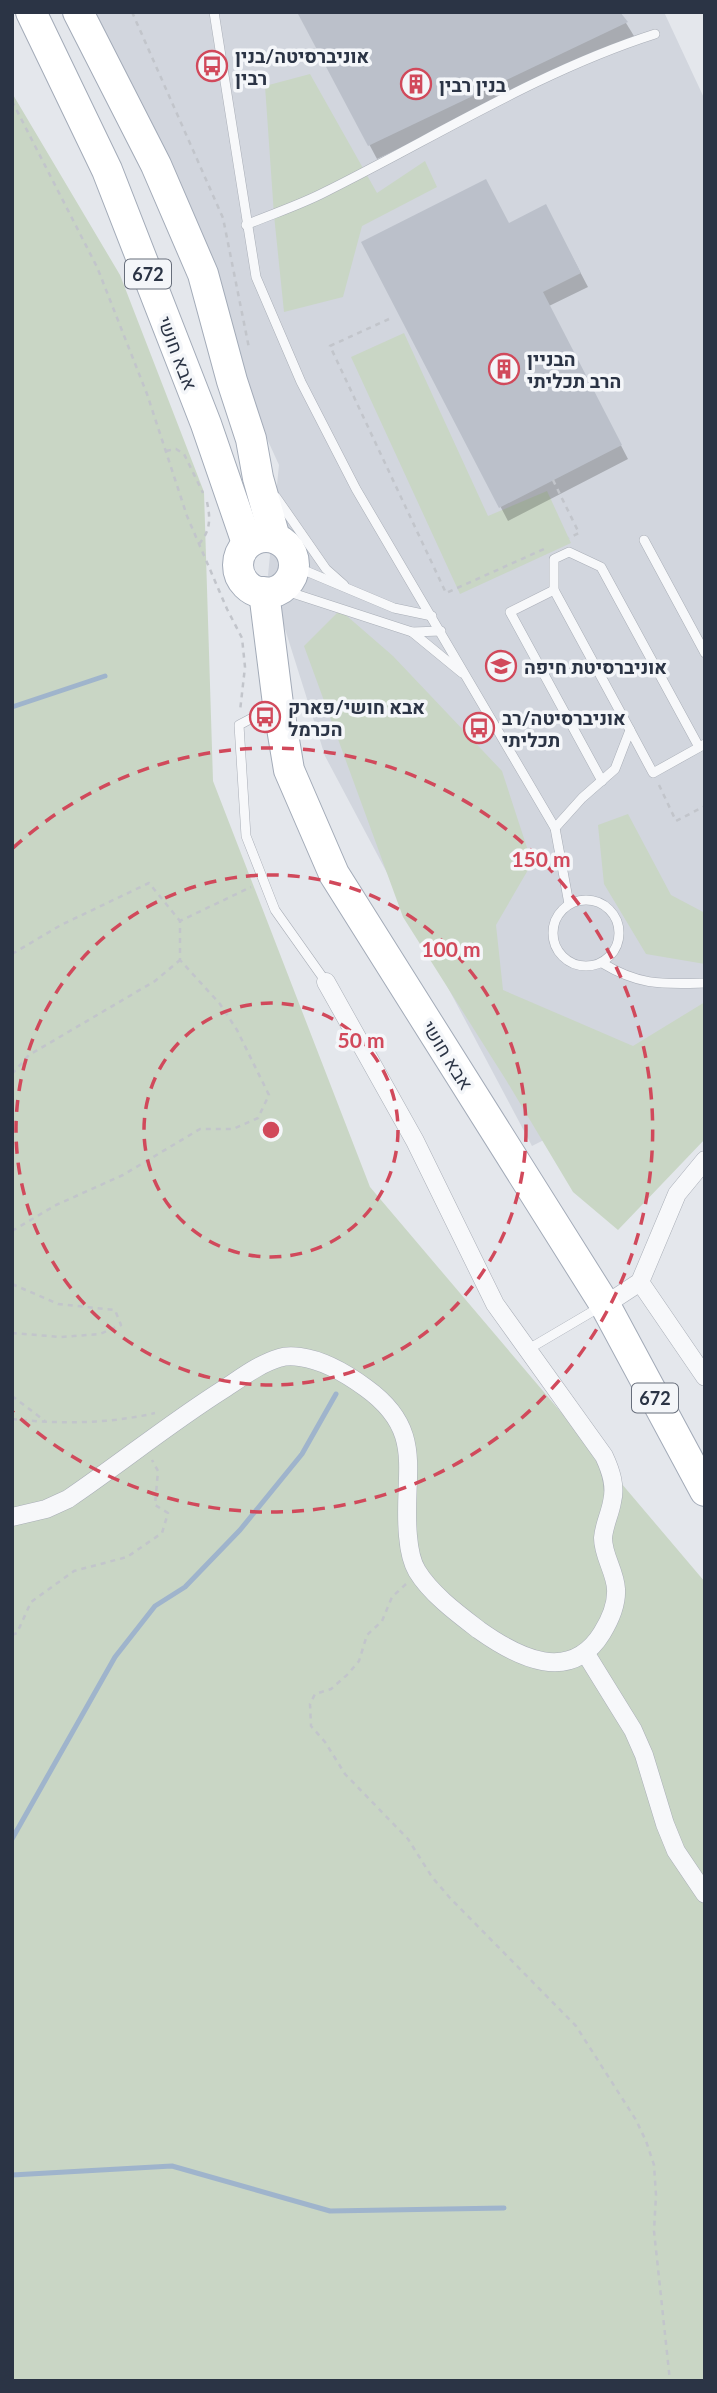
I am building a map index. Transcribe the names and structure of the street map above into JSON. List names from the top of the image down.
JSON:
{
  "streets": {
    "main road": ["672", "אבא חושי"]
  },
  "places": {
    "bus stop": ["אוניברסיטה/בנין רבין", "אבא חושי/פארק הכרמל", "אוניברסיטה/רב תכליתי"],
    "building": ["בנין רבין", "הבניין הרב תכליתי"],
    "school or university": ["אוניברסיטת חיפה"]
  },
  "rings": ["150 m", "100 m", "50 m"]
}
